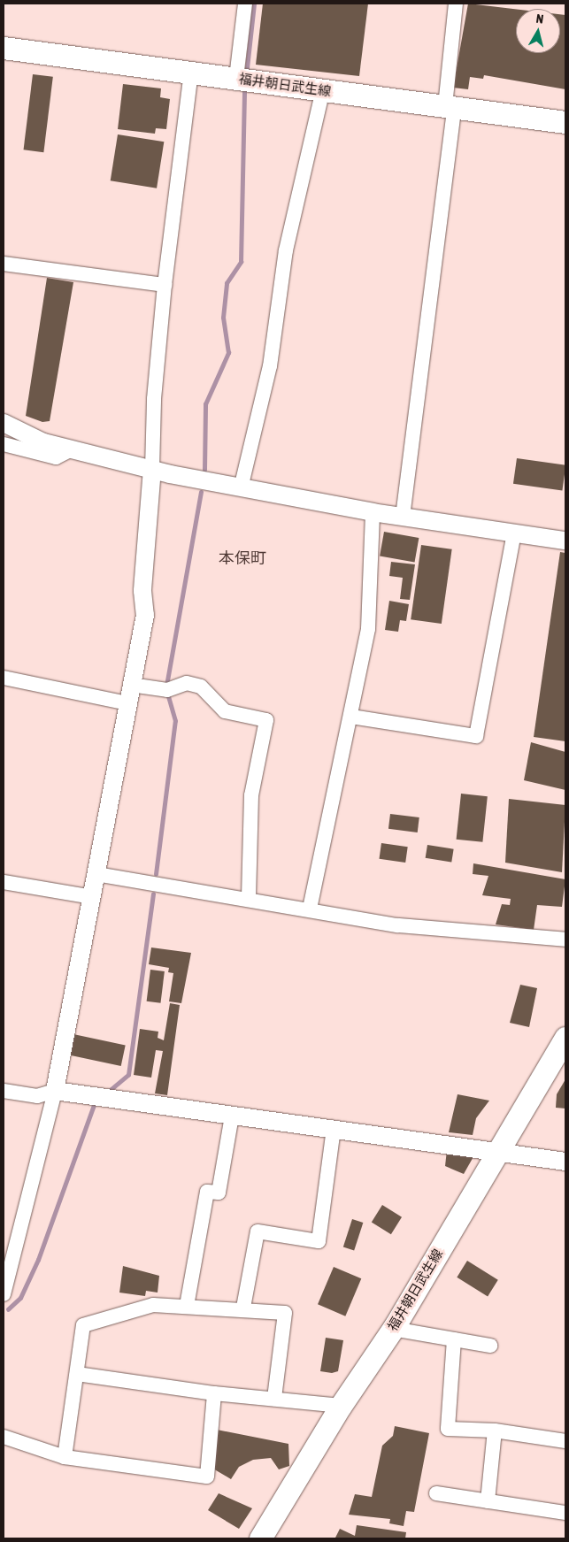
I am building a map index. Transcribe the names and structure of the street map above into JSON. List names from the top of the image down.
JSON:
{
  "streets": {
    "main road": ["福井朝日武生線"]
  },
  "districts": ["本保町"],
  "north": "top"
}
